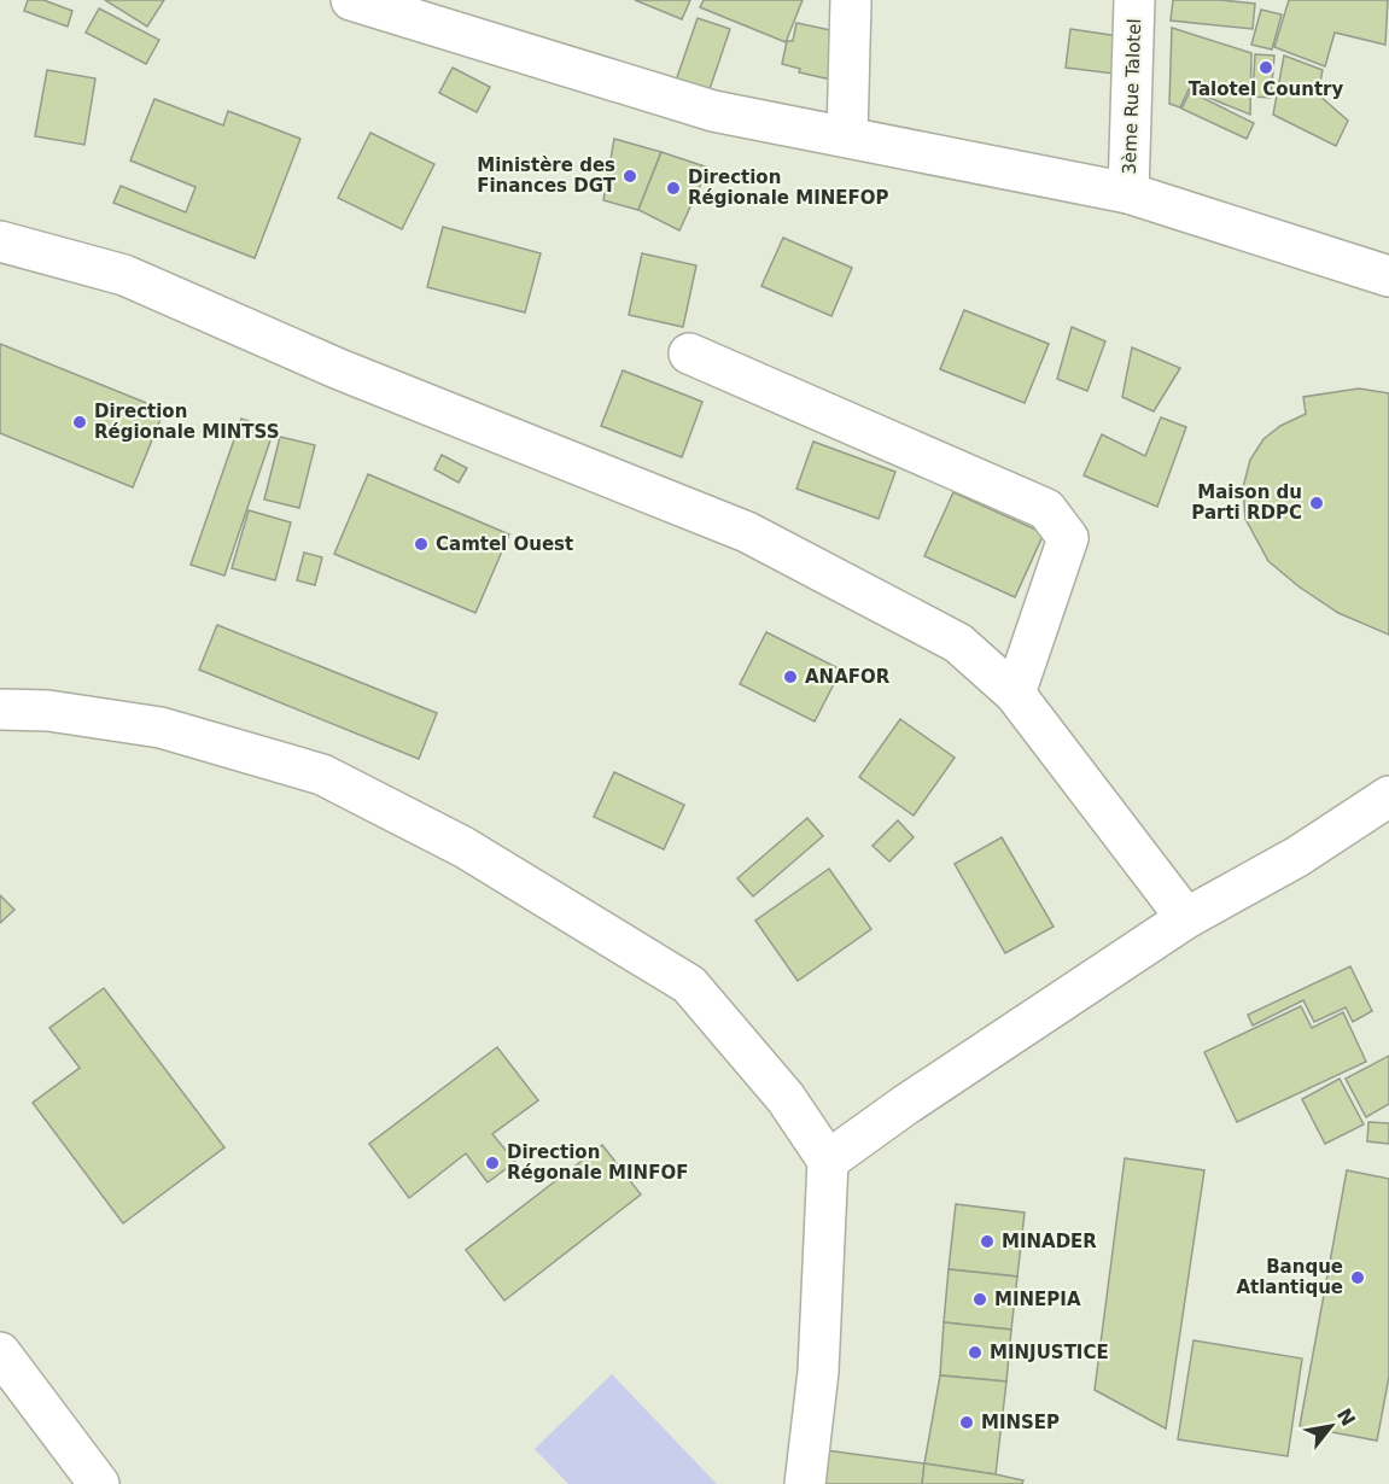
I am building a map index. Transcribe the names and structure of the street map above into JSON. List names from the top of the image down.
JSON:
{
  "streets": {
    "street": ["3ème Rue Talotel"]
  },
  "places": [
    "Talotel Country",
    "Ministère des Finances DGT",
    "Direction Régionale MINEFOP",
    "Direction Régionale MINTSS",
    "Maison du Parti RDPC",
    "Camtel Ouest",
    "ANAFOR",
    "Direction Régonale MINFOF",
    "MINADER",
    "Banque Atlantique",
    "MINEPIA",
    "MINJUSTICE",
    "MINSEP"
  ],
  "north": "top right"
}
